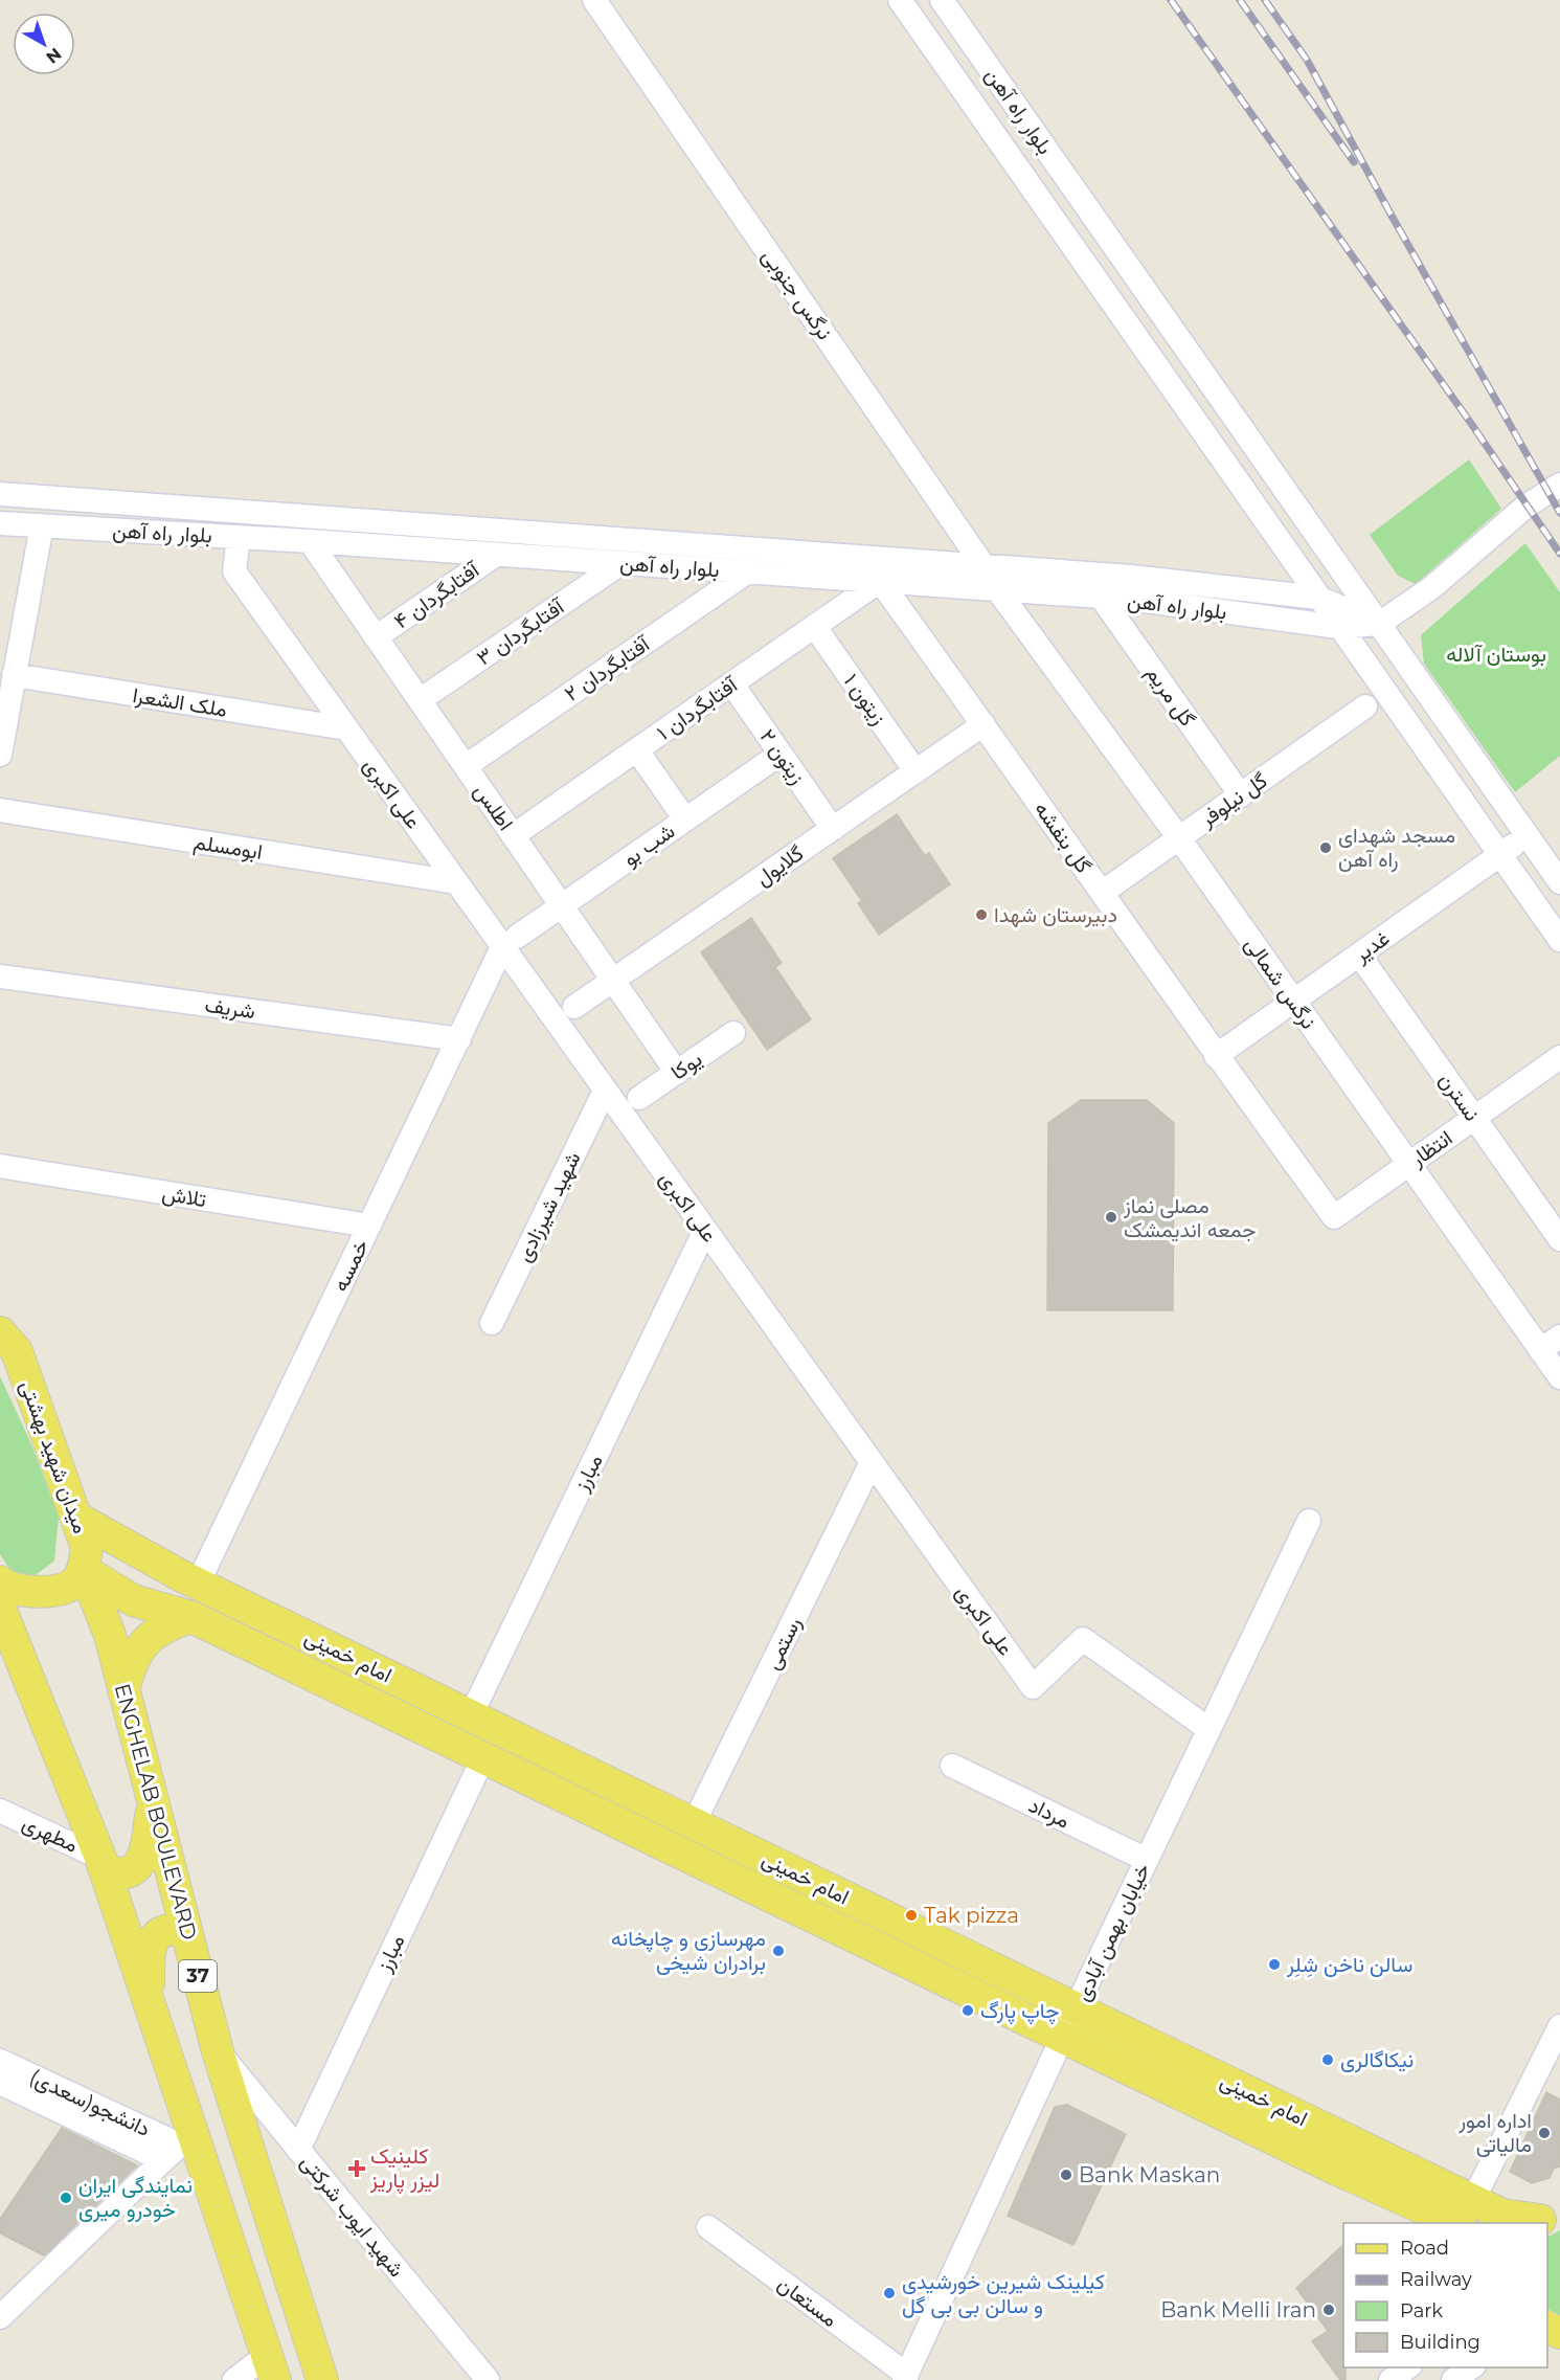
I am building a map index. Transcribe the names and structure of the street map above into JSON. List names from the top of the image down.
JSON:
{
  "streets": {
    "main road": [
      "میدان شهید بهشتی",
      "امام خمینی",
      "ENGHELAB BOULEVARD",
      "37"
    ],
    "street": [
      "بلوار راه آهن",
      "نرگس جنوبی",
      "آفتابگردان ۴",
      "آفتابگردان ۳",
      "آفتابگردان ۲",
      "گل مریم",
      "زیتون ۱",
      "ملک الشعرا",
      "آفتابگردان ۱",
      "زیتون ۲",
      "علی اکبری",
      "گل نیلوفر",
      "اطلس",
      "گل بنفشه",
      "شب بو",
      "ابومسلم",
      "گلایول",
      "غدیر",
      "نرگس شمالی",
      "شریف",
      "یوکا",
      "نسترن",
      "انتظار",
      "تلاش",
      "شهید شیرزادی",
      "خمسه",
      "مبارز",
      "رستمی",
      "مرداد",
      "مطهری",
      "خیابان بهمن آبادی",
      "دانشجو(سعدی)",
      "شهید ایوب شرکتی",
      "مستعان"
    ]
  },
  "crossings": [
    ["بلوار راه آهن", "نرگس جنوبی"],
    ["بلوار راه آهن", "آفتابگردان ۴"],
    ["بلوار راه آهن", "آفتابگردان ۳"],
    ["بلوار راه آهن", "آفتابگردان ۲"],
    ["بلوار راه آهن", "گل مریم"],
    ["بلوار راه آهن", "آفتابگردان ۱"],
    ["بلوار راه آهن", "علی اکبری"],
    ["بلوار راه آهن", "اطلس"],
    ["بلوار راه آهن", "گل بنفشه"],
    ["بلوار راه آهن", "غدیر"],
    ["بلوار راه آهن", "نرگس شمالی"],
    ["نرگس جنوبی", "نرگس شمالی"],
    ["آفتابگردان ۴", "اطلس"],
    ["آفتابگردان ۳", "اطلس"],
    ["آفتابگردان ۲", "اطلس"],
    ["گل مریم", "گل نیلوفر"],
    ["زیتون ۱", "آفتابگردان ۱"],
    ["زیتون ۱", "گلایول"],
    ["ملک الشعرا", "علی اکبری"],
    ["آفتابگردان ۱", "زیتون ۲"],
    ["آفتابگردان ۱", "اطلس"],
    ["آفتابگردان ۱", "گل بنفشه"],
    ["زیتون ۲", "شب بو"],
    ["زیتون ۲", "گلایول"],
    ["علی اکبری", "شب بو"],
    ["علی اکبری", "ابومسلم"],
    ["علی اکبری", "شهید شیرزادی"],
    ["علی اکبری", "خمسه"],
    ["علی اکبری", "مبارز"],
    ["علی اکبری", "رستمی"],
    ["علی اکبری", "خیابان بهمن آبادی"],
    ["گل نیلوفر", "گل بنفشه"],
    ["گل نیلوفر", "نرگس شمالی"],
    ["اطلس", "شب بو"],
    ["اطلس", "گلایول"],
    ["اطلس", "یوکا"],
    ["گل بنفشه", "گلایول"],
    ["گل بنفشه", "غدیر"],
    ["گل بنفشه", "انتظار"],
    ["شب بو", "خمسه"],
    ["غدیر", "نرگس شمالی"],
    ["غدیر", "نسترن"],
    ["نرگس شمالی", "انتظار"],
    ["شریف", "خمسه"],
    ["نسترن", "انتظار"],
    ["تلاش", "خمسه"],
    ["خمسه", "امام خمینی"],
    ["میدان شهید بهشتی", "امام خمینی"],
    ["میدان شهید بهشتی", "ENGHELAB BOULEVARD"],
    ["میدان شهید بهشتی", "37"],
    ["مبارز", "امام خمینی"],
    ["مبارز", "شهید ایوب شرکتی"],
    ["رستمی", "امام خمینی"],
    ["امام خمینی", "ENGHELAB BOULEVARD"],
    ["امام خمینی", "خیابان بهمن آبادی"],
    ["ENGHELAB BOULEVARD", "شهید ایوب شرکتی"],
    ["مرداد", "خیابان بهمن آبادی"],
    ["خیابان بهمن آبادی", "مستعان"]
  ],
  "parks": ["بوستان آلاله"],
  "places": {
    "other": [
      "مسجد شهدای راه آهن",
      "دبیرستان شهدا",
      "مصلی نماز جمعه اندیمشک",
      "Tak pizza",
      "مهرسازی و چاپخانه برادران شیخی",
      "سالن ناخن شِلِر",
      "چاپ پارگ",
      "نیکاگالری",
      "اداره امور مالیاتی",
      "Bank Maskan",
      "نمایندگی ایران خودرو میری",
      "کیلینک شیرین خورشیدی و سالن بی بی گل",
      "Bank Melli Iran"
    ],
    "health": ["کلینیک لیزر پاریز"]
  },
  "legend": [
    "Road",
    "Railway",
    "Park",
    "Building"
  ],
  "north": "bottom right"
}
